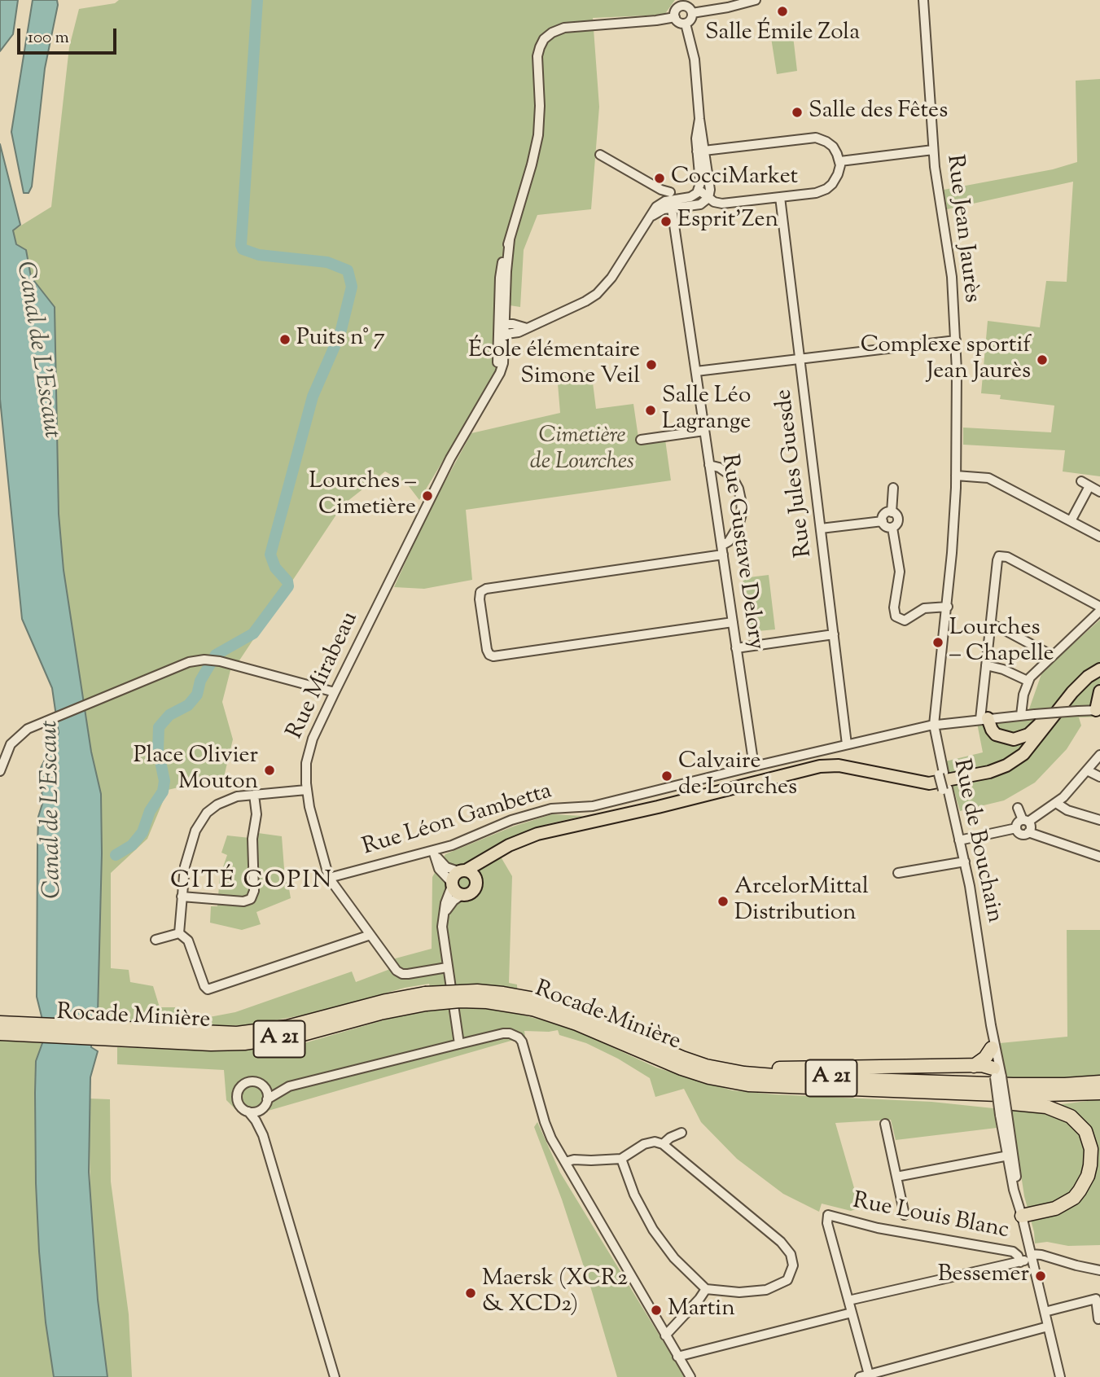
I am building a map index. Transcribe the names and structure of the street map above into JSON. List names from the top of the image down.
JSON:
{
  "streets": {
    "highway": ["Rocade Minière", "A 21"],
    "street": [
      "Rue Jean Jaurès",
      "Rue Jules Guesde",
      "Rue Gustave Delory",
      "Rue Mirabeau",
      "Rue Léon Gambetta",
      "Rue de Bouchain",
      "Rue Louis Blanc"
    ]
  },
  "crossings": [
    ["Rue Jean Jaurès", "Rue Léon Gambetta"],
    ["Rue Jean Jaurès", "Rue de Bouchain"],
    ["Rue Jules Guesde", "Rue Léon Gambetta"],
    ["Rue Gustave Delory", "Rue Léon Gambetta"],
    ["Rue Mirabeau", "Rue Léon Gambetta"],
    ["Rue Léon Gambetta", "Rue de Bouchain"]
  ],
  "districts": ["CITÉ COPIN"],
  "water": ["Canal de L'Escaut"],
  "parks": ["Cimetière de Lourches"],
  "places": [
    "Salle Émile Zola",
    "Salle des Fêtes",
    "CocciMarket",
    "Esprit'Zen",
    "Puits n° 7",
    "Complexe sportif Jean Jaurès",
    "École élémentaire Simone Veil",
    "Salle Léo Lagrange",
    "Lourches – Cimetière",
    "Lourches – Chapelle",
    "Place Olivier Mouton",
    "Calvaire de Lourches",
    "ArcelorMittal Distribution",
    "Bessemer",
    "Maersk (XCR2 & XCD2)",
    "Martin"
  ],
  "scale_bar": "100 m"
}
